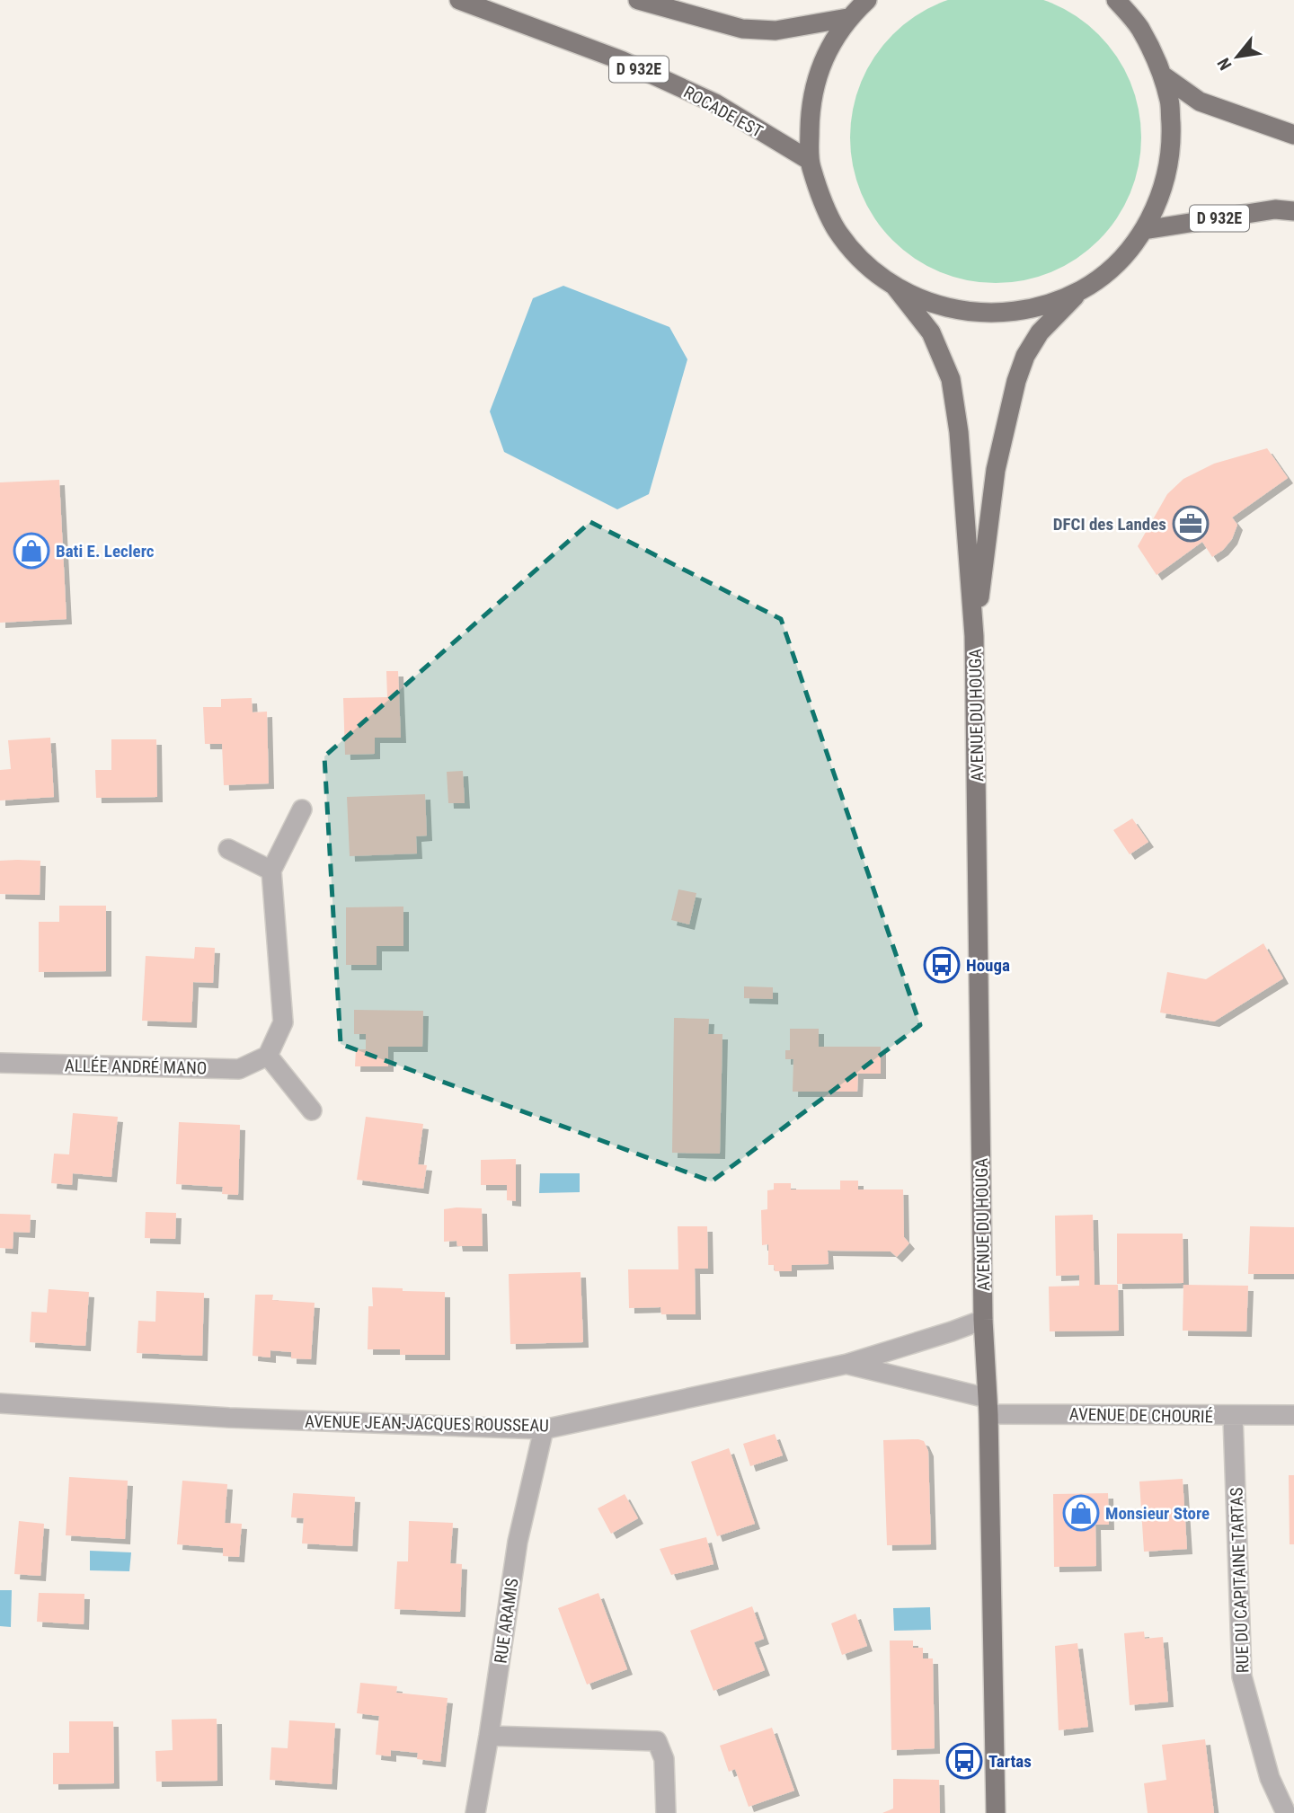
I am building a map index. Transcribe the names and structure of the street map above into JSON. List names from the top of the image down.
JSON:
{
  "streets": {
    "main road": ["D 932E", "ROCADE EST", "AVENUE DU HOUGA"],
    "street": [
      "ALLÉE ANDRÉ MANO",
      "AVENUE DE CHOURIÉ",
      "AVENUE JEAN-JACQUES ROUSSEAU",
      "RUE DU CAPITAINE TARTAS",
      "RUE ARAMIS"
    ]
  },
  "crossings": [
    ["AVENUE DU HOUGA", "AVENUE DE CHOURIÉ"],
    ["AVENUE DU HOUGA", "AVENUE JEAN-JACQUES ROUSSEAU"],
    ["AVENUE DE CHOURIÉ", "AVENUE JEAN-JACQUES ROUSSEAU"],
    ["AVENUE DE CHOURIÉ", "RUE DU CAPITAINE TARTAS"],
    ["AVENUE JEAN-JACQUES ROUSSEAU", "RUE ARAMIS"]
  ],
  "places": {
    "office": ["DFCI des Landes"],
    "shop": ["Bati E. Leclerc", "Monsieur Store"],
    "bus stop": ["Houga", "Tartas"]
  },
  "north": "bottom left"
}
